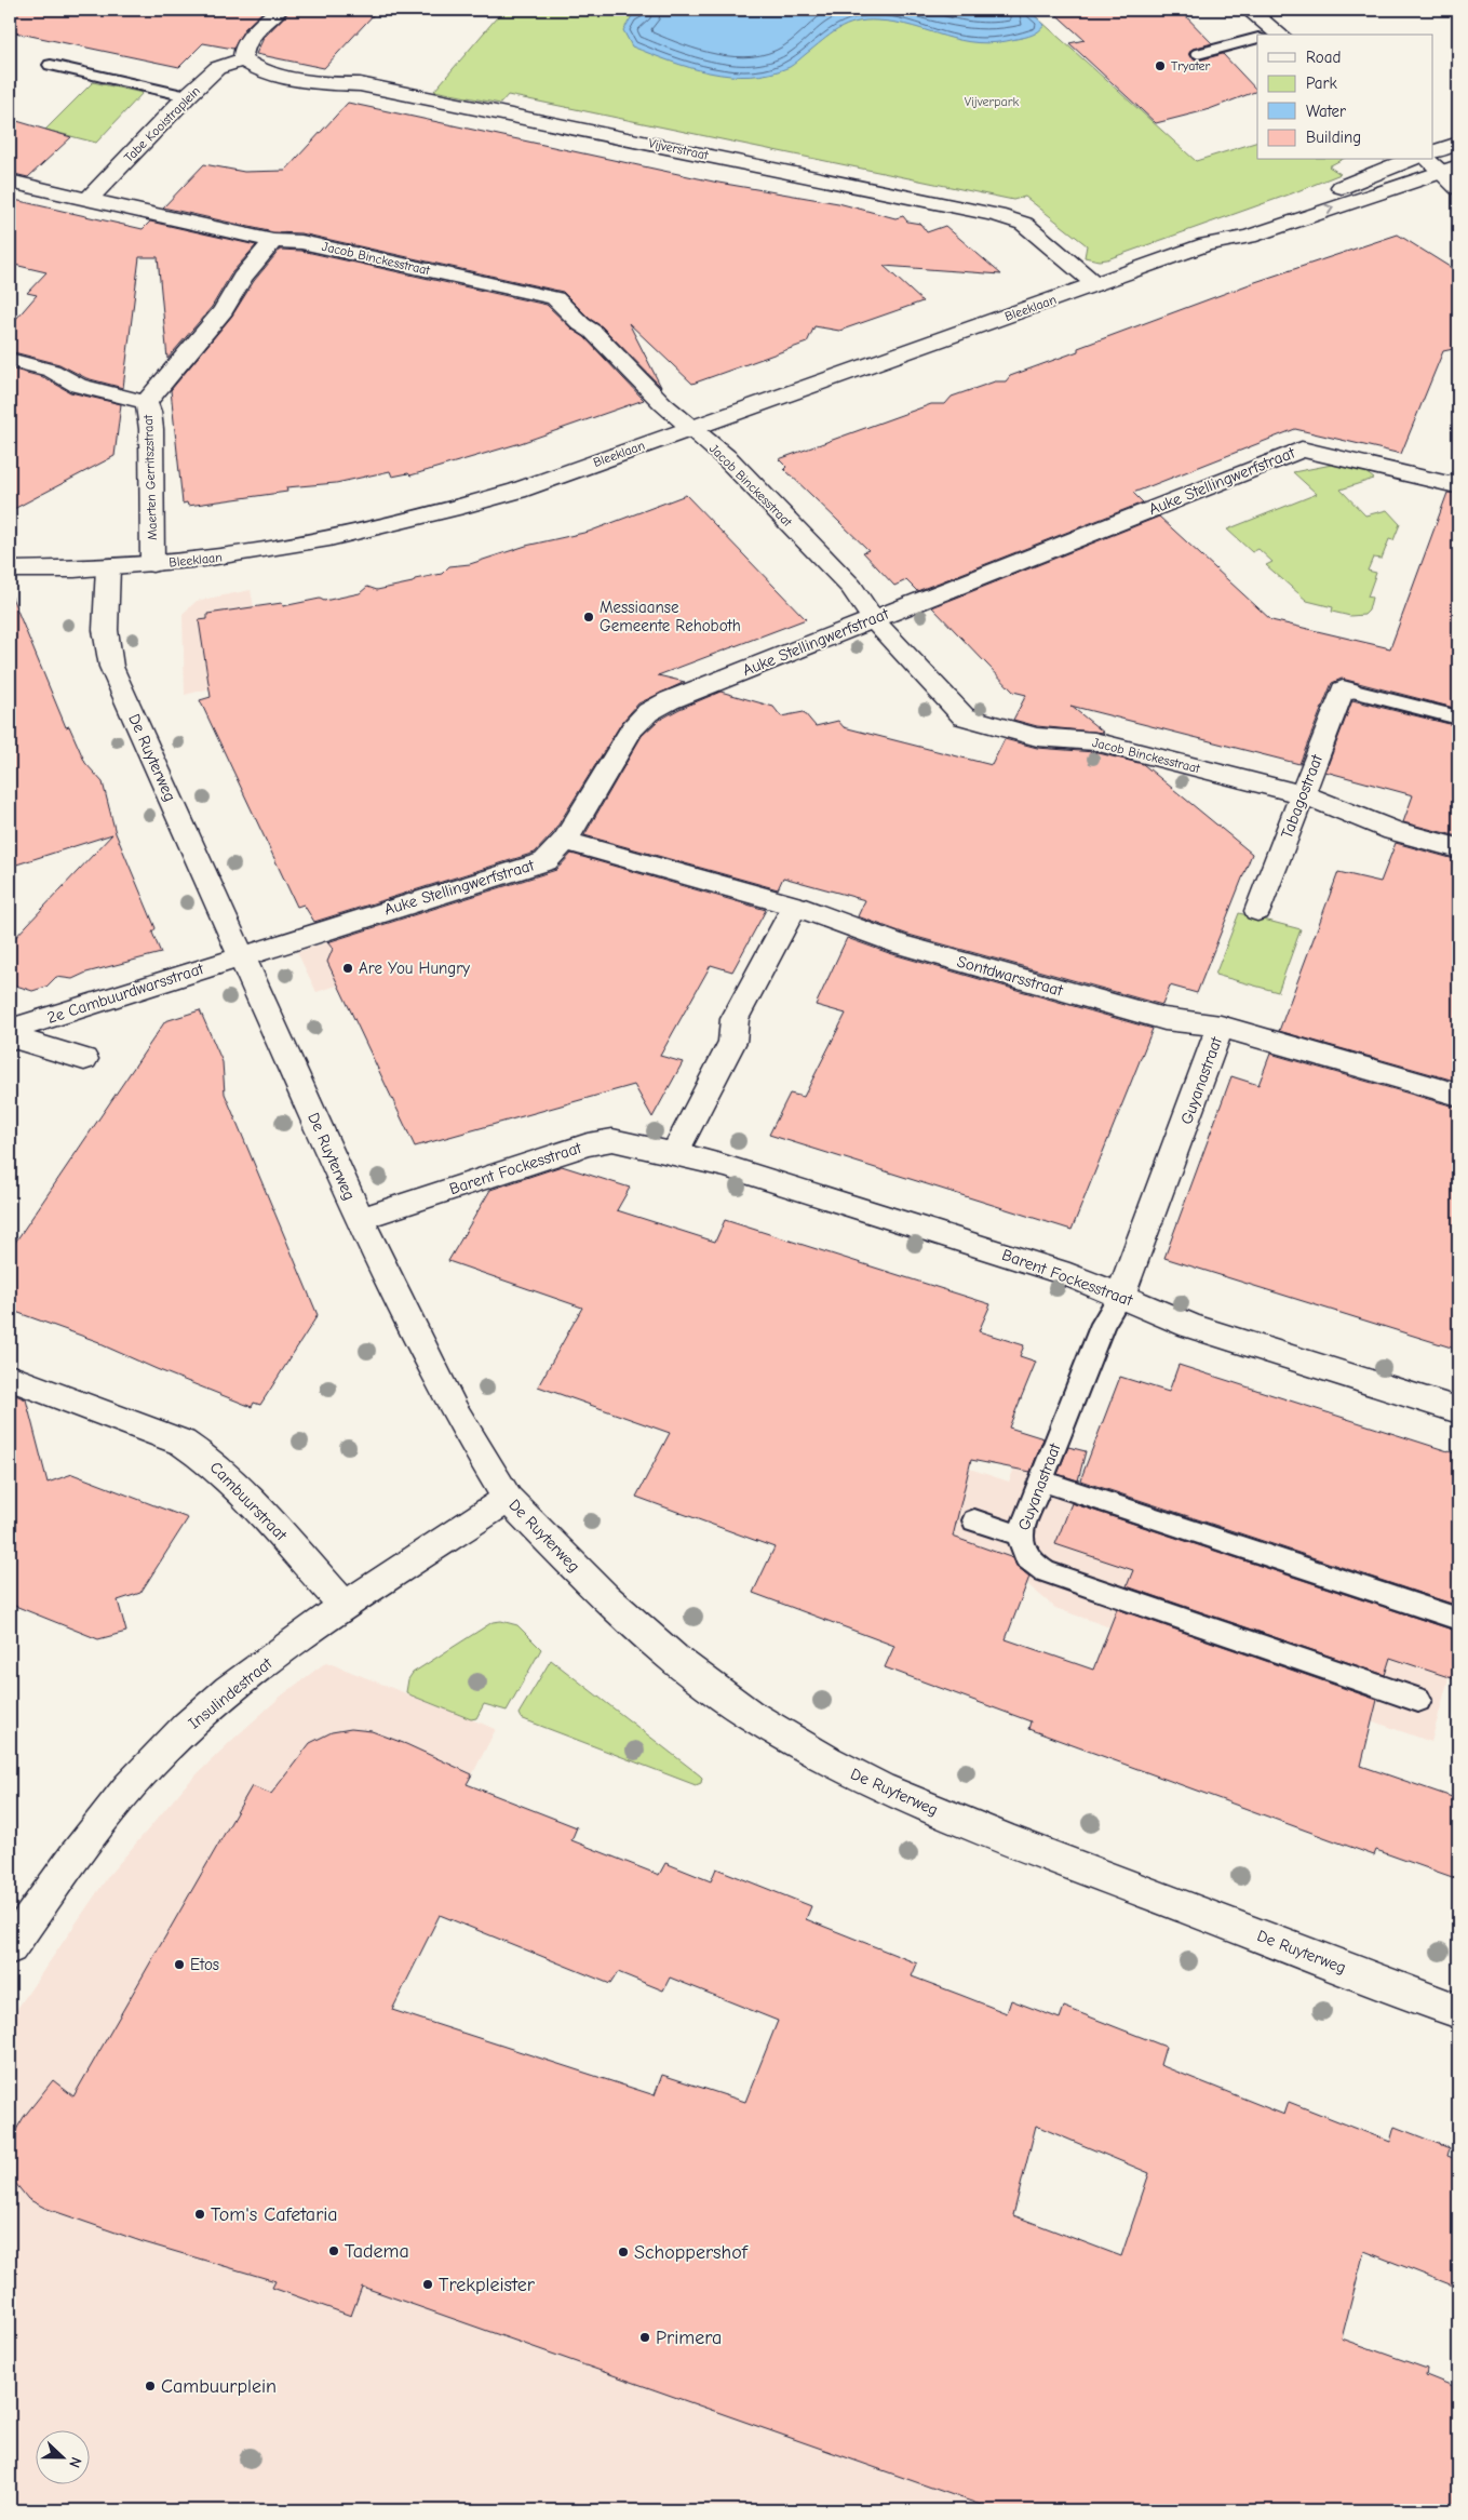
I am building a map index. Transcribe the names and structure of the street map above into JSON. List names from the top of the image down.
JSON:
{
  "streets": {
    "street": [
      "Tabe Kooistraplein",
      "Vijverstraat",
      "Jacob Binckesstraat",
      "Bleeklaan",
      "Maerten Gerritszstraat",
      "Auke Stellingwerfstraat",
      "De Ruyterweg",
      "Tabagostraat",
      "Sontdwarsstraat",
      "2e Cambuurdwarsstraat",
      "Guyanastraat",
      "Barent Fockesstraat",
      "Cambuurstraat",
      "Insulindestraat"
    ]
  },
  "crossings": [
    ["Tabe Kooistraplein", "Vijverstraat"],
    ["Tabe Kooistraplein", "Jacob Binckesstraat"],
    ["Vijverstraat", "Bleeklaan"],
    ["Jacob Binckesstraat", "Bleeklaan"],
    ["Jacob Binckesstraat", "Maerten Gerritszstraat"],
    ["Jacob Binckesstraat", "Auke Stellingwerfstraat"],
    ["Jacob Binckesstraat", "Tabagostraat"],
    ["Bleeklaan", "Maerten Gerritszstraat"],
    ["Bleeklaan", "De Ruyterweg"],
    ["Auke Stellingwerfstraat", "De Ruyterweg"],
    ["Auke Stellingwerfstraat", "Sontdwarsstraat"],
    ["Auke Stellingwerfstraat", "2e Cambuurdwarsstraat"],
    ["De Ruyterweg", "2e Cambuurdwarsstraat"],
    ["De Ruyterweg", "Barent Fockesstraat"],
    ["De Ruyterweg", "Insulindestraat"],
    ["Sontdwarsstraat", "Guyanastraat"],
    ["Guyanastraat", "Barent Fockesstraat"],
    ["Cambuurstraat", "Insulindestraat"]
  ],
  "parks": ["Vijverpark"],
  "places": [
    "Tryater",
    "Messiaanse Gemeente Rehoboth",
    "Are You Hungry",
    "Etos",
    "Tom's Cafetaria",
    "Tadema",
    "Schoppershof",
    "Trekpleister",
    "Primera",
    "Cambuurplein"
  ],
  "legend": [
    "Road",
    "Park",
    "Water",
    "Building"
  ],
  "north": "right"
}
